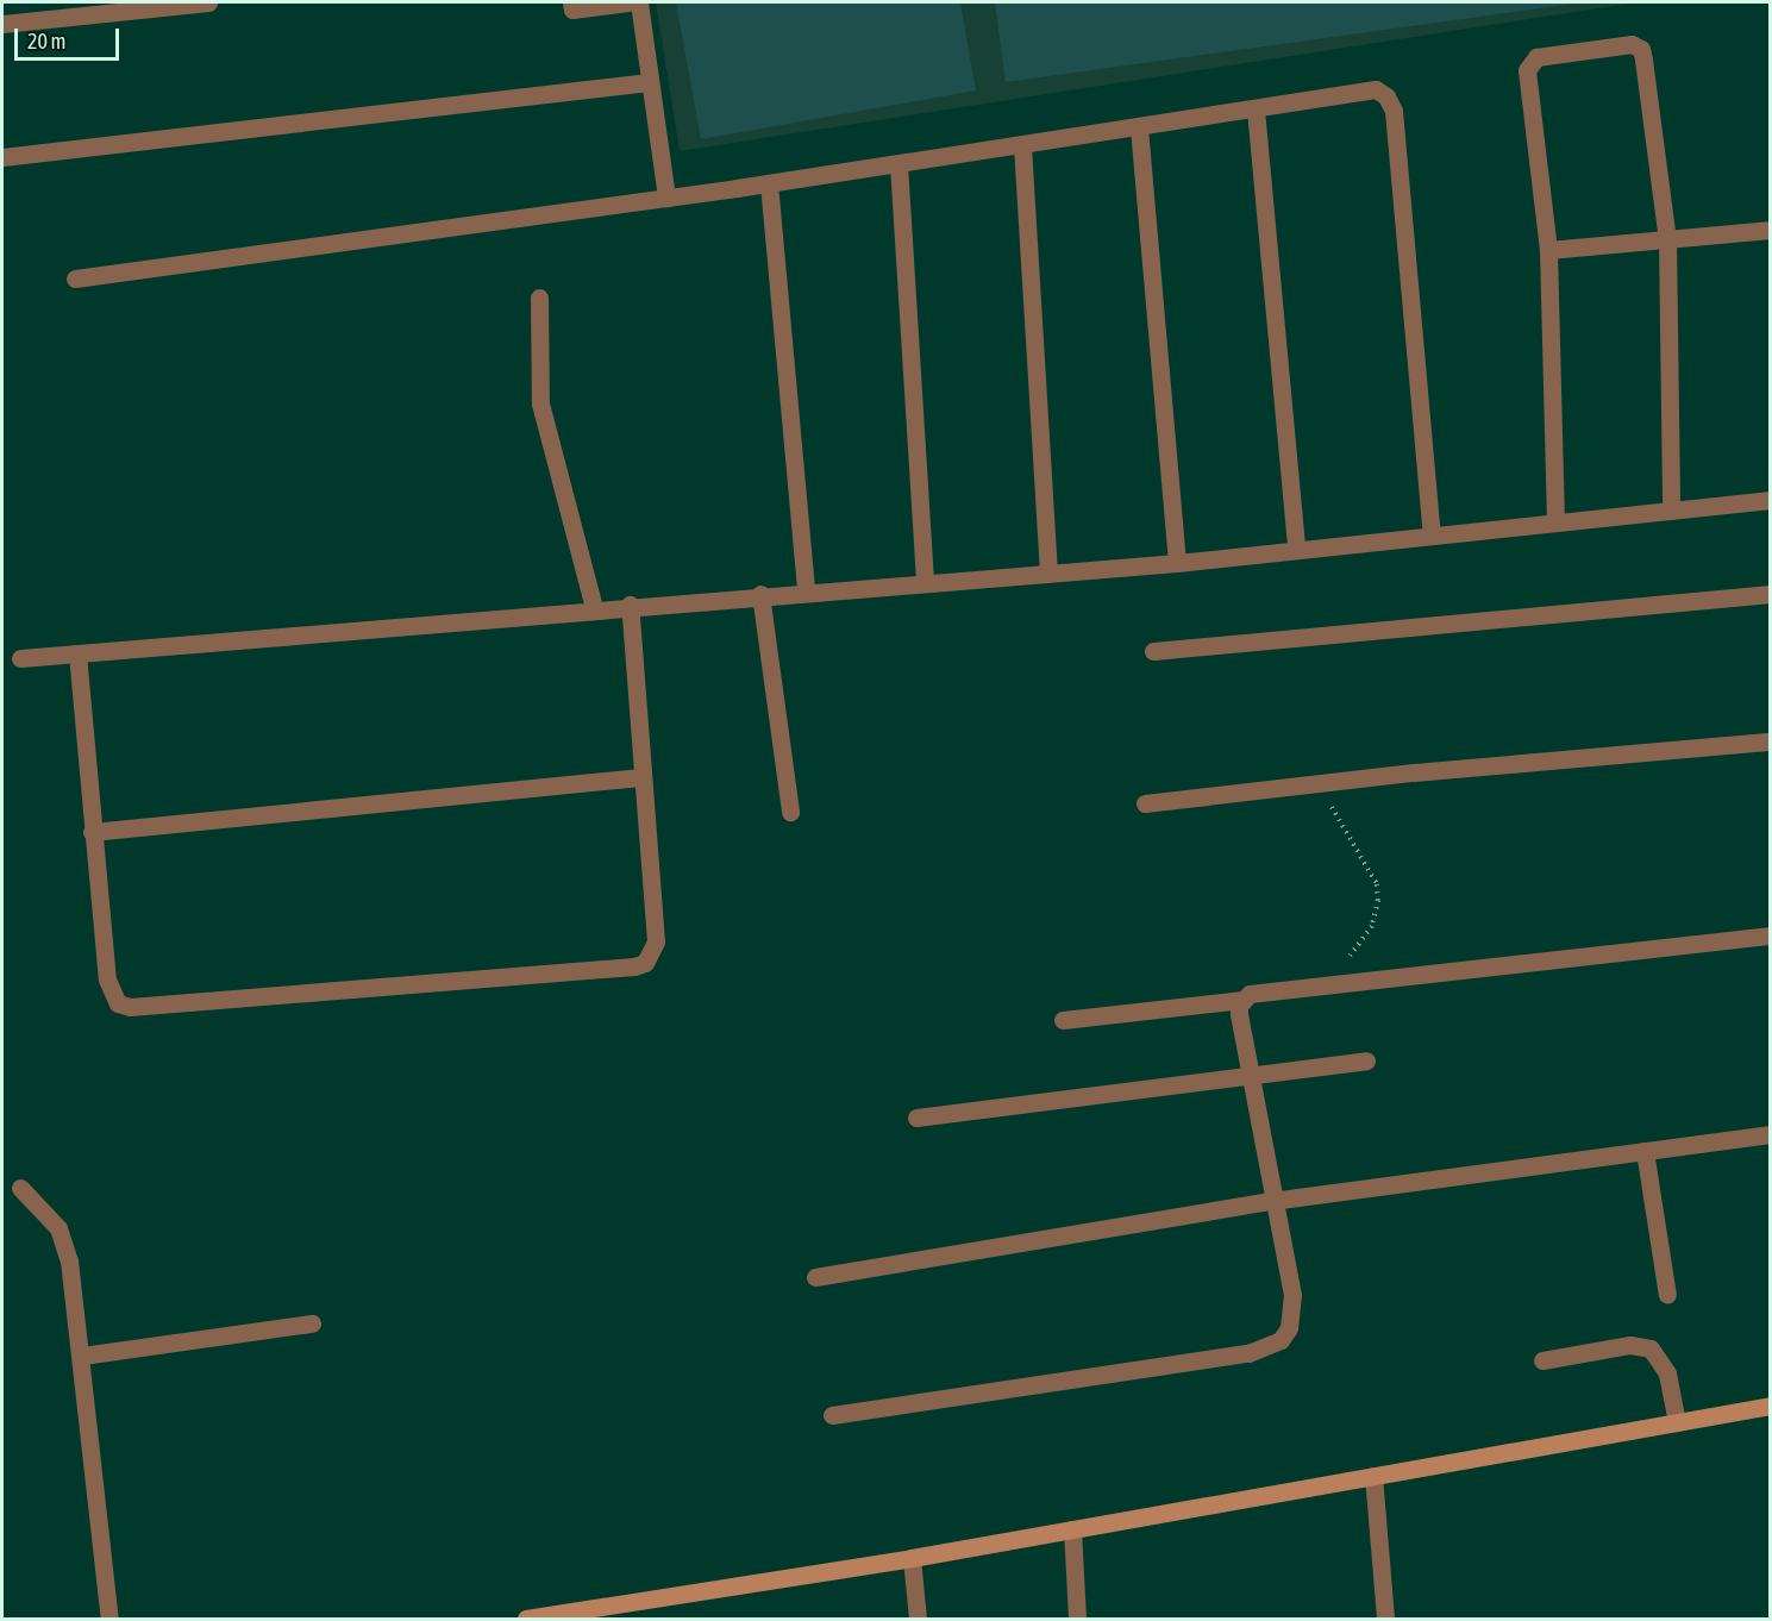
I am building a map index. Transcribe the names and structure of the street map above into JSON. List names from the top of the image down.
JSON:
{
  "scale_bar": "20 m"
}
